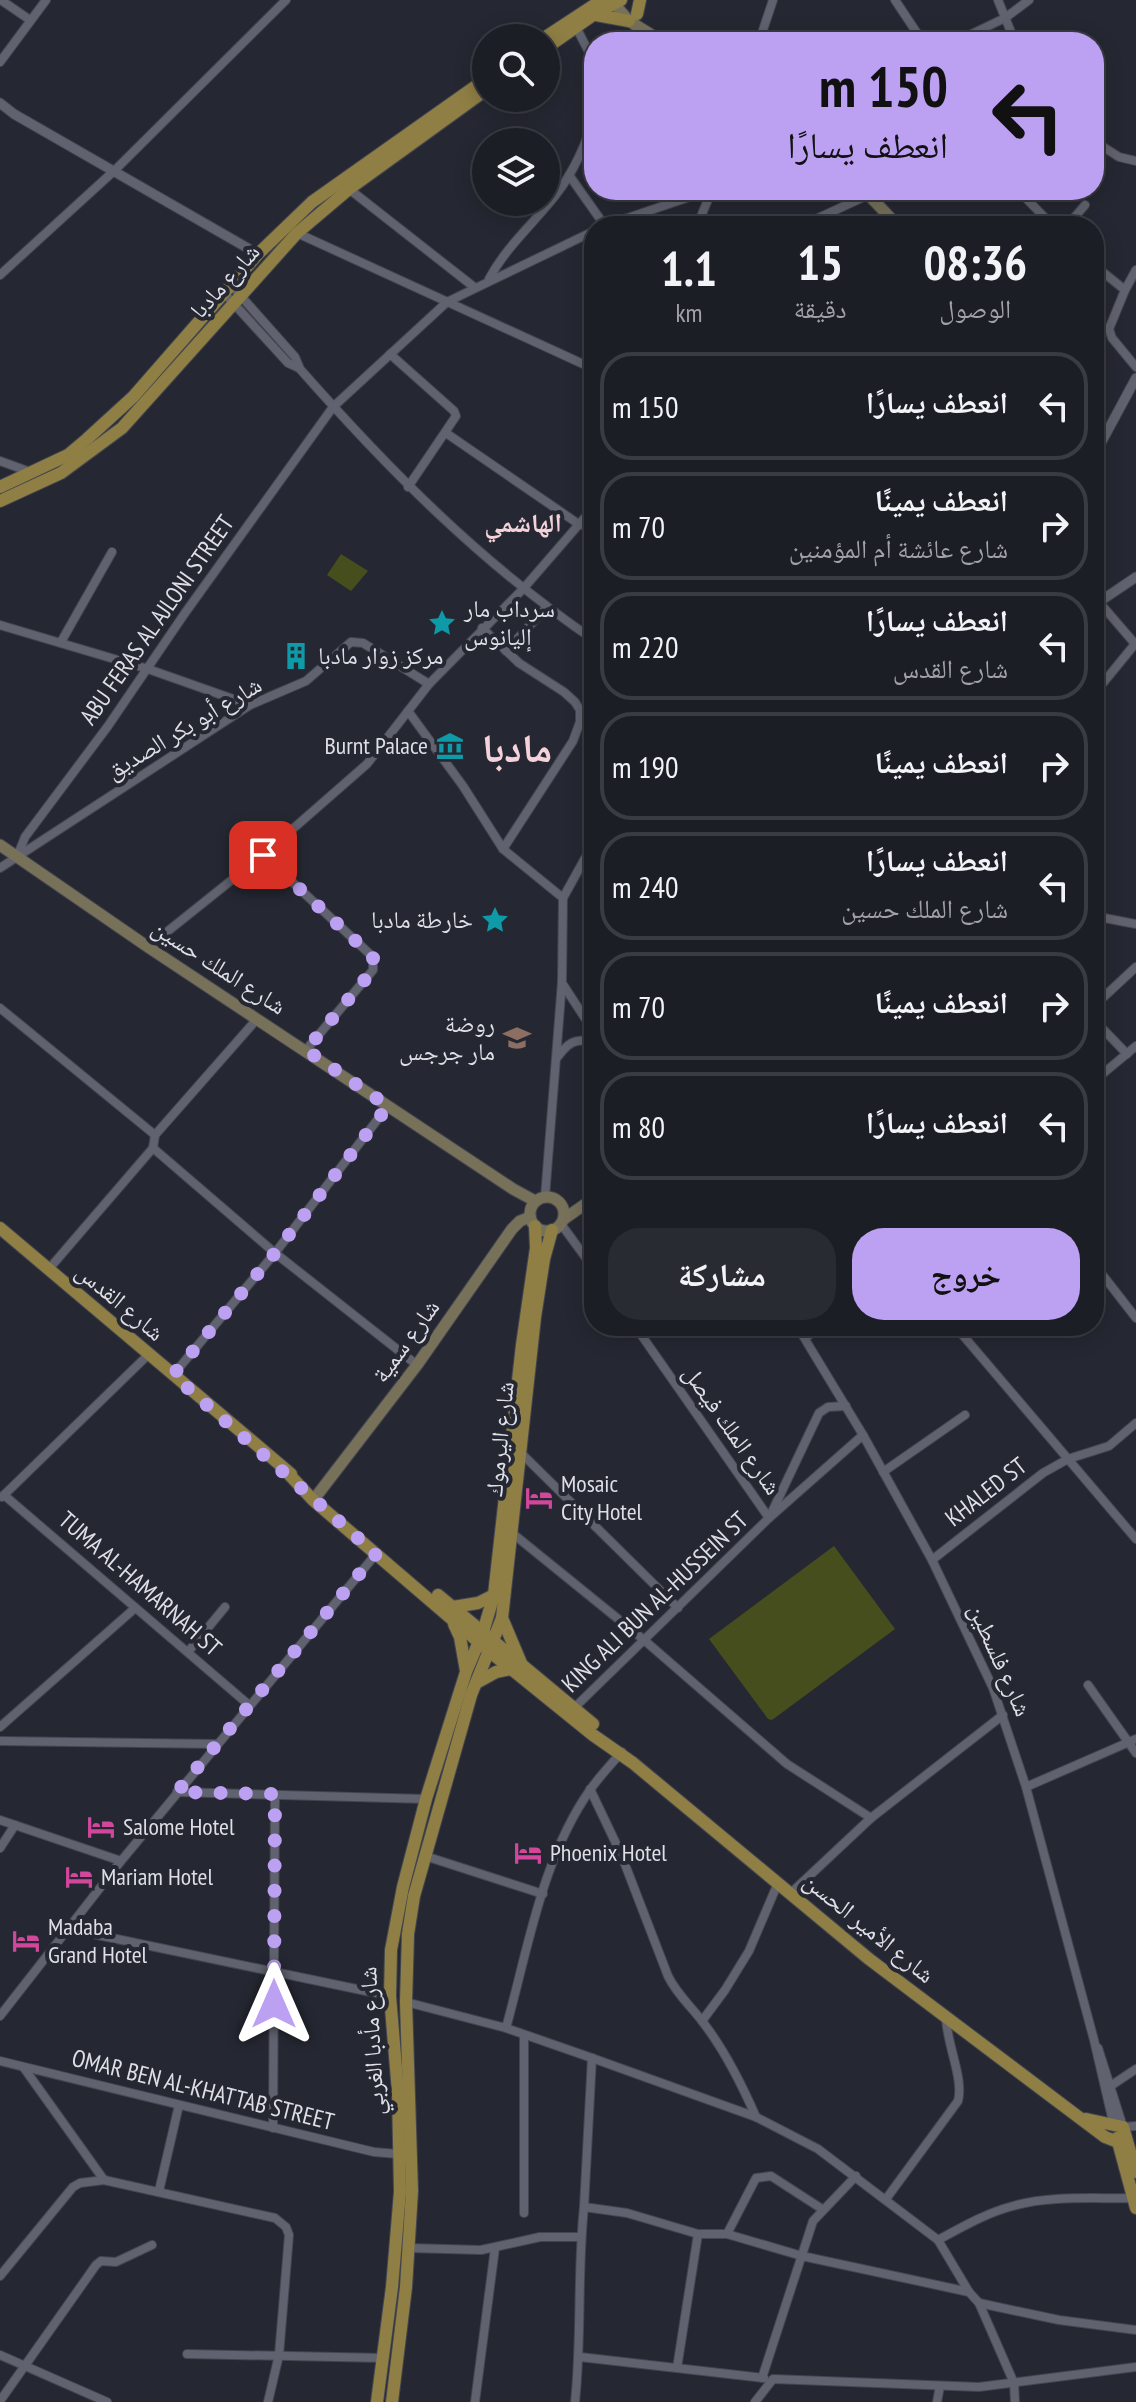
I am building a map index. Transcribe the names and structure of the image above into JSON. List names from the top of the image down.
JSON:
{
  "streets": {
    "main road": [
      "شارع مادبا",
      "شارع الملك حسين",
      "شارع القدس",
      "شارع سمية",
      "شارع اليرموك",
      "شارع الأمير الحسن",
      "شارع مأدبا الغربي"
    ],
    "street": [
      "ABU FERAS AL AJLONI STREET",
      "شارع أبو بكر الصديق",
      "شارع الملك فيصل",
      "KHALED ST",
      "TUMA AL-HAMARNAH ST",
      "KING ALI BUN AL-HUSSEIN ST",
      "شارع فلسطين",
      "OMAR BEN AL-KHATTAB STREET"
    ]
  },
  "crossings": [
    ["ABU FERAS AL AJLONI STREET", "شارع أبو بكر الصديق"],
    ["ABU FERAS AL AJLONI STREET", "شارع الملك حسين"],
    ["شارع أبو بكر الصديق", "شارع الملك حسين"],
    ["شارع الملك حسين", "شارع سمية"],
    ["شارع الملك حسين", "شارع اليرموك"],
    ["شارع القدس", "شارع سمية"],
    ["شارع القدس", "شارع اليرموك"],
    ["شارع القدس", "شارع الأمير الحسن"],
    ["شارع القدس", "شارع مأدبا الغربي"],
    ["شارع سمية", "شارع اليرموك"],
    ["شارع الملك فيصل", "KING ALI BUN AL-HUSSEIN ST"],
    ["شارع اليرموك", "شارع الأمير الحسن"],
    ["شارع اليرموك", "شارع مأدبا الغربي"],
    ["KHALED ST", "شارع فلسطين"],
    ["KING ALI BUN AL-HUSSEIN ST", "شارع فلسطين"],
    ["KING ALI BUN AL-HUSSEIN ST", "شارع الأمير الحسن"],
    ["شارع فلسطين", "شارع الأمير الحسن"],
    ["شارع الأمير الحسن", "شارع مأدبا الغربي"],
    ["شارع مأدبا الغربي", "OMAR BEN AL-KHATTAB STREET"]
  ],
  "districts": ["الهاشمي", "مادبا"],
  "places": {
    "place": ["سرداب مار إليانوس", "خارطة مادبا"],
    "building": ["مركز زوار مادبا"],
    "museum": ["Burnt Palace"],
    "school or university": ["روضة مار جرجس"],
    "hotel": [
      "Mosaic City Hotel",
      "Salome Hotel",
      "Phoenix Hotel",
      "Mariam Hotel",
      "Madaba Grand Hotel"
    ]
  },
  "page": {
    "turn": ["150 m", "انعطف يسارًا"],
    "eta": [
      "08:36",
      "الوصول",
      "15",
      "دقيقة",
      "1.1",
      "km"
    ],
    "list": [
      {
        "name": "انعطف يسارًا",
        "value": "150 m"
      },
      {
        "name": "انعطف يمينًا",
        "note": "شارع عائشة أم المؤمنين",
        "value": "70 m"
      },
      {
        "name": "انعطف يسارًا",
        "note": "شارع القدس",
        "value": "220 m"
      },
      {
        "name": "انعطف يمينًا",
        "value": "190 m"
      },
      {
        "name": "انعطف يسارًا",
        "note": "شارع الملك حسين",
        "value": "240 m"
      },
      {
        "name": "انعطف يمينًا",
        "value": "70 m"
      },
      {
        "name": "انعطف يسارًا",
        "value": "80 m"
      }
    ],
    "buttons": ["خروج", "مشاركة"]
  }
}
